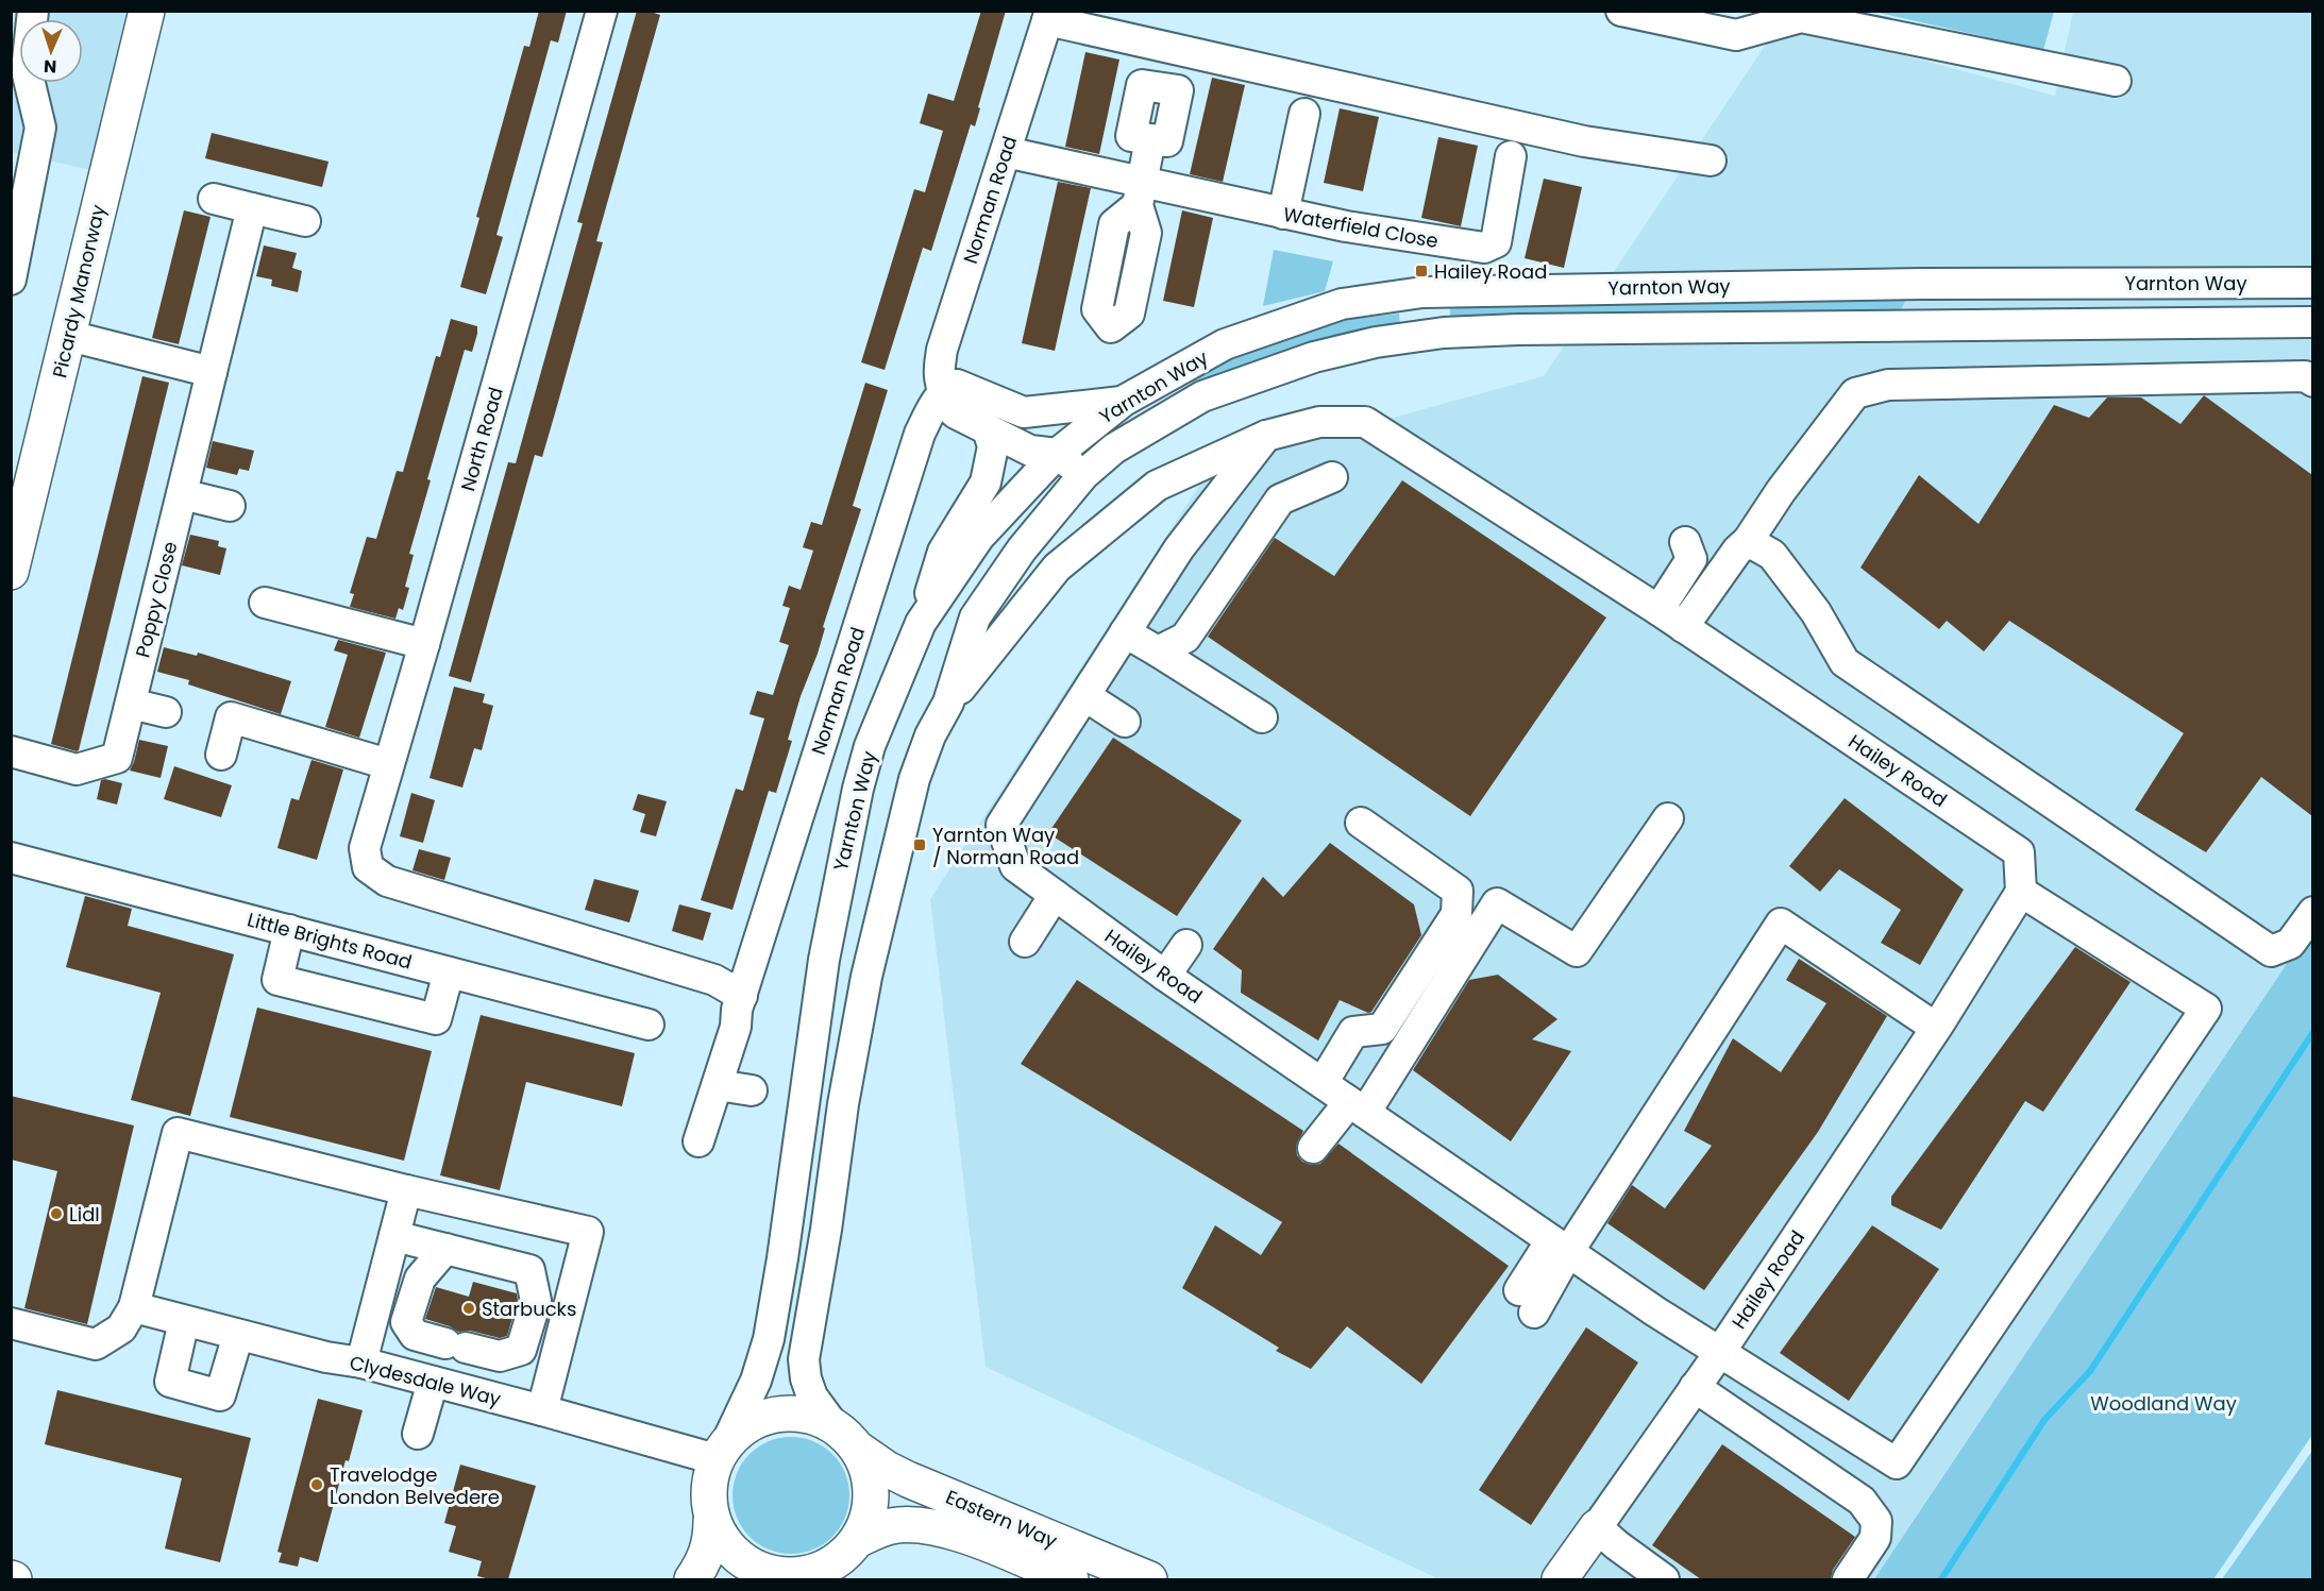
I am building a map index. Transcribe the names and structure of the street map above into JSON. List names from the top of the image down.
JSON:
{
  "streets": {
    "main road": ["Picardy Manorway", "Eastern Way"],
    "street": [
      "Norman Road",
      "Waterfield Close",
      "Yarnton Way",
      "North Road",
      "Poppy Close",
      "Hailey Road",
      "Little Brights Road",
      "Clydesdale Way"
    ]
  },
  "crossings": [
    ["Norman Road", "Waterfield Close"],
    ["Norman Road", "Yarnton Way"],
    ["Norman Road", "North Road"],
    ["Yarnton Way", "Hailey Road"],
    ["Yarnton Way", "Clydesdale Way"],
    ["Yarnton Way", "Eastern Way"],
    ["Clydesdale Way", "Eastern Way"]
  ],
  "parks": ["Woodland Way"],
  "places": {
    "transit": ["Hailey Road", "Yarnton Way / Norman Road"],
    "other": ["Lidl", "Starbucks", "Travelodge London Belvedere"]
  },
  "north": "bottom"
}
